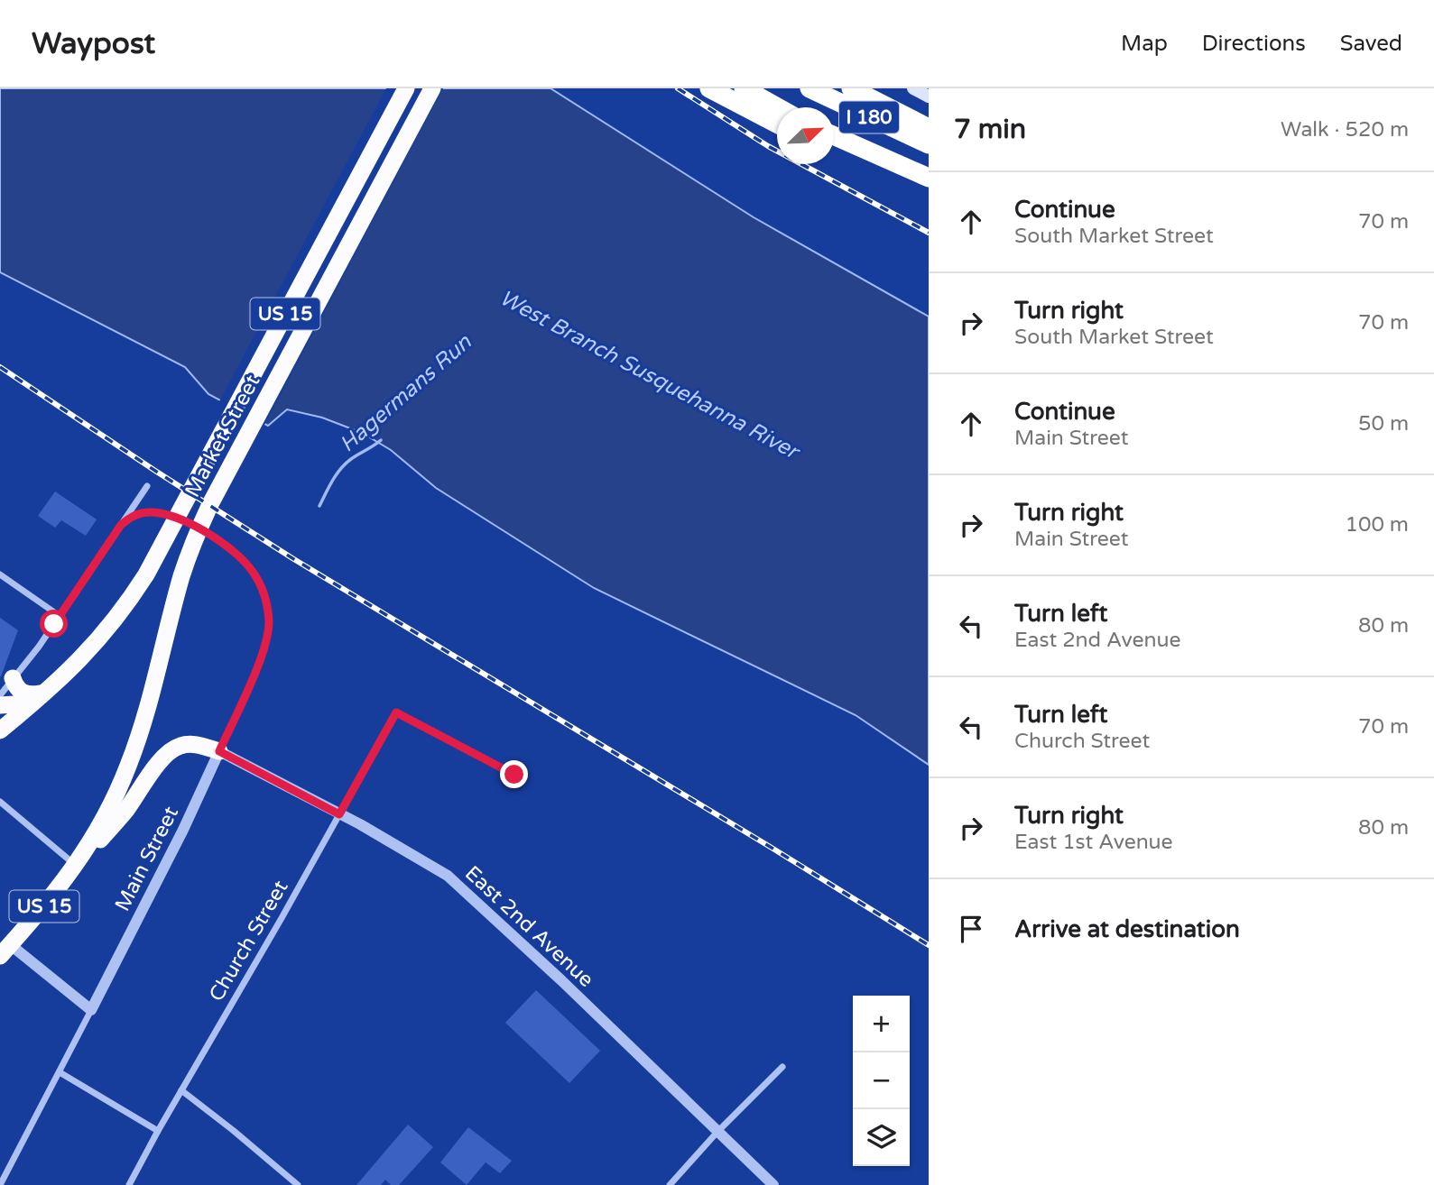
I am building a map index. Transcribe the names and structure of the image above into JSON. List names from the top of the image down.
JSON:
{
  "streets": {
    "highway": ["I 180", "US 15", "Market Street"],
    "street": ["Main Street", "East 2nd Avenue", "Church Street"]
  },
  "crossings": [
    ["Main Street", "East 2nd Avenue"],
    ["East 2nd Avenue", "Church Street"]
  ],
  "water": ["West Branch Susquehanna River", "Hagermans Run"],
  "north": "top right",
  "page": {
    "header": "Waypost",
    "nav": ["Map", "Directions", "Saved"],
    "heading": ["7 min", "Walk · 520 m"],
    "list": [
      ["Continue", "South Market Street", "70 m"],
      ["Turn right", "South Market Street", "70 m"],
      ["Continue", "Main Street", "50 m"],
      ["Turn right", "Main Street", "100 m"],
      ["Turn left", "East 2nd Avenue", "80 m"],
      ["Turn left", "Church Street", "70 m"],
      ["Turn right", "East 1st Avenue", "80 m"],
      "Arrive at destination"
    ],
    "map_buttons": ["+", "−"]
  }
}
